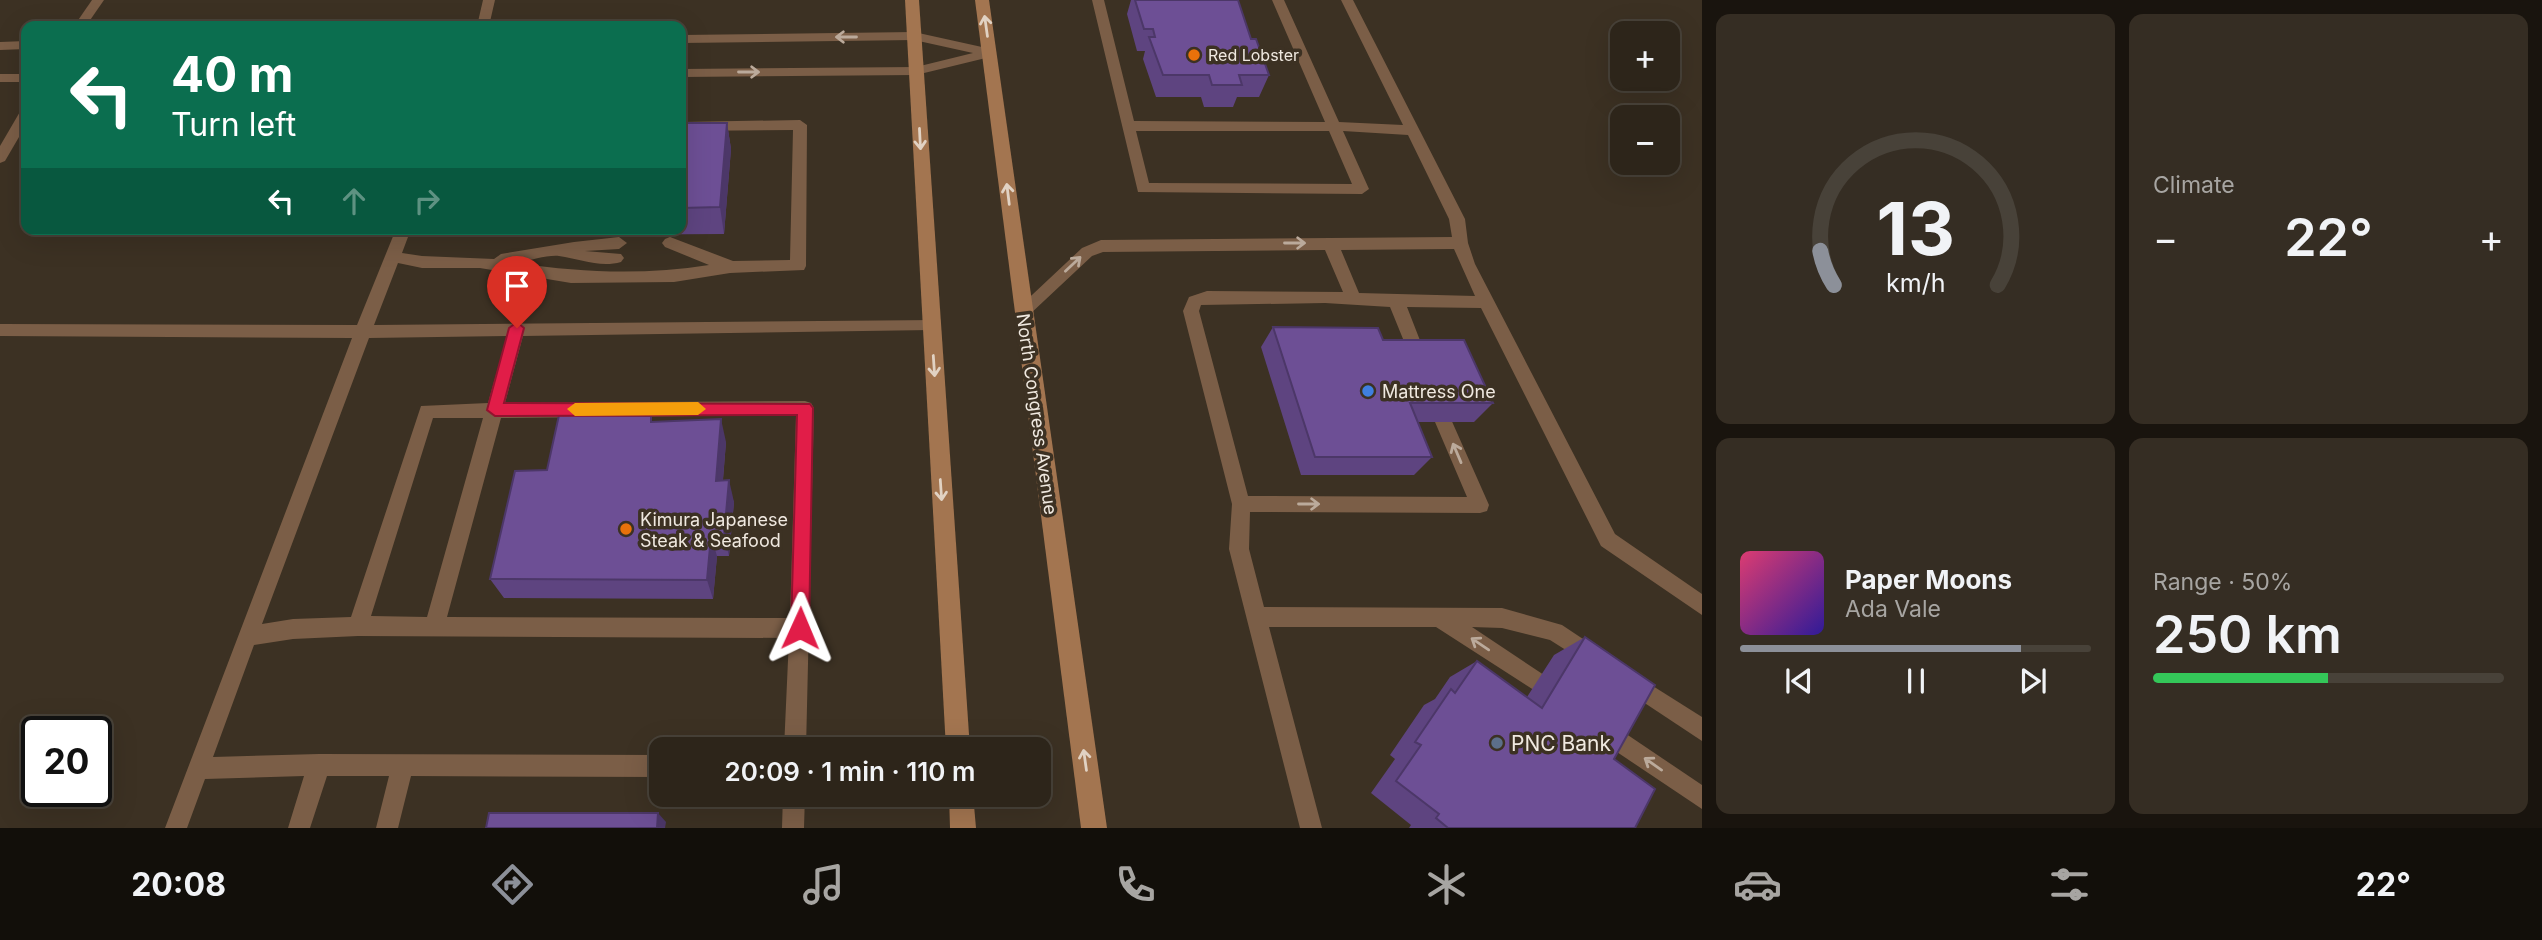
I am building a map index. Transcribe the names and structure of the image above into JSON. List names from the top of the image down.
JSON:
{
  "streets": {
    "main road": ["North Congress Avenue"]
  },
  "places": [
    "Red Lobster",
    "Mattress One",
    "Kimura Japanese Steak & Seafood",
    "PNC Bank"
  ],
  "page": {
    "tile": [
      "Climate",
      ["Range · 50%", "250 km"]
    ],
    "map_buttons": ["+", "−"],
    "turn": ["40 m", "Turn left"],
    "heat": ["−", "22°", "+"],
    "song": ["Paper Moons", "Ada Vale"],
    "limit": "20",
    "trip": "20:09 · 1 min · 110 m",
    "tabs": ["20:08", "22°"],
    "gauge": ["13", "km/h"]
  }
}
